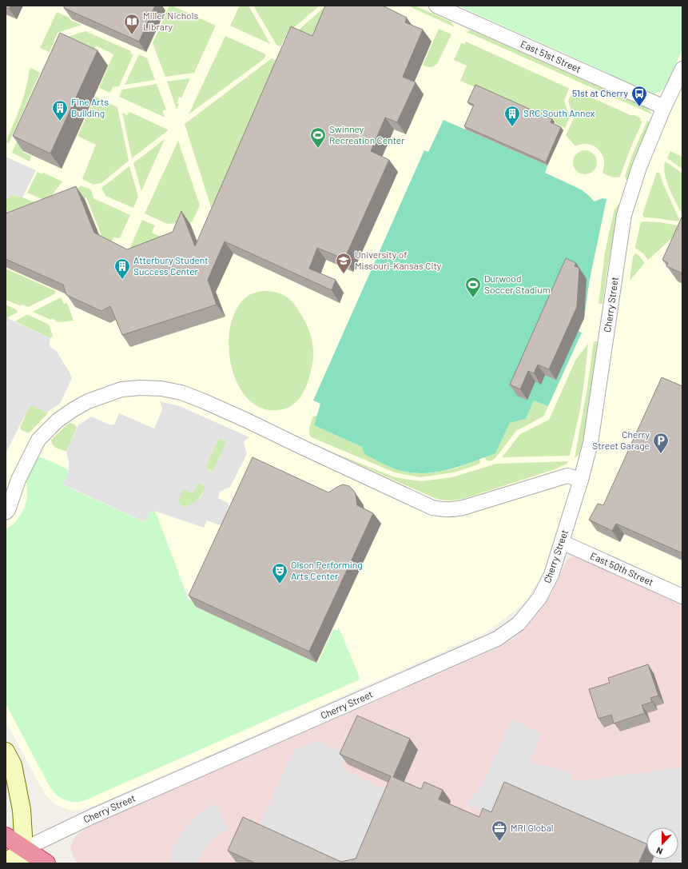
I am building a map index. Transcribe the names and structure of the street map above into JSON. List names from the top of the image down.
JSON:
{
  "streets": {
    "street": ["East 51st Street", "Cherry Street", "East 50th Street"]
  },
  "crossings": [
    ["East 51st Street", "Cherry Street"],
    ["Cherry Street", "East 50th Street"]
  ],
  "places": {
    "library": ["Miller Nichols Library"],
    "bus stop": ["51st at Cherry"],
    "building": ["Fine Arts Building", "SRC South Annex", "Atterbury Student Success Center"],
    "sports": ["Swinney Recreation Center", "Durwood Soccer Stadium"],
    "school or university": ["University of Missouri-Kansas City"],
    "parking": ["Cherry Street Garage"],
    "theatre": ["Olson Performing Arts Center"],
    "office": ["MRI Global"]
  },
  "north": "bottom"
}
